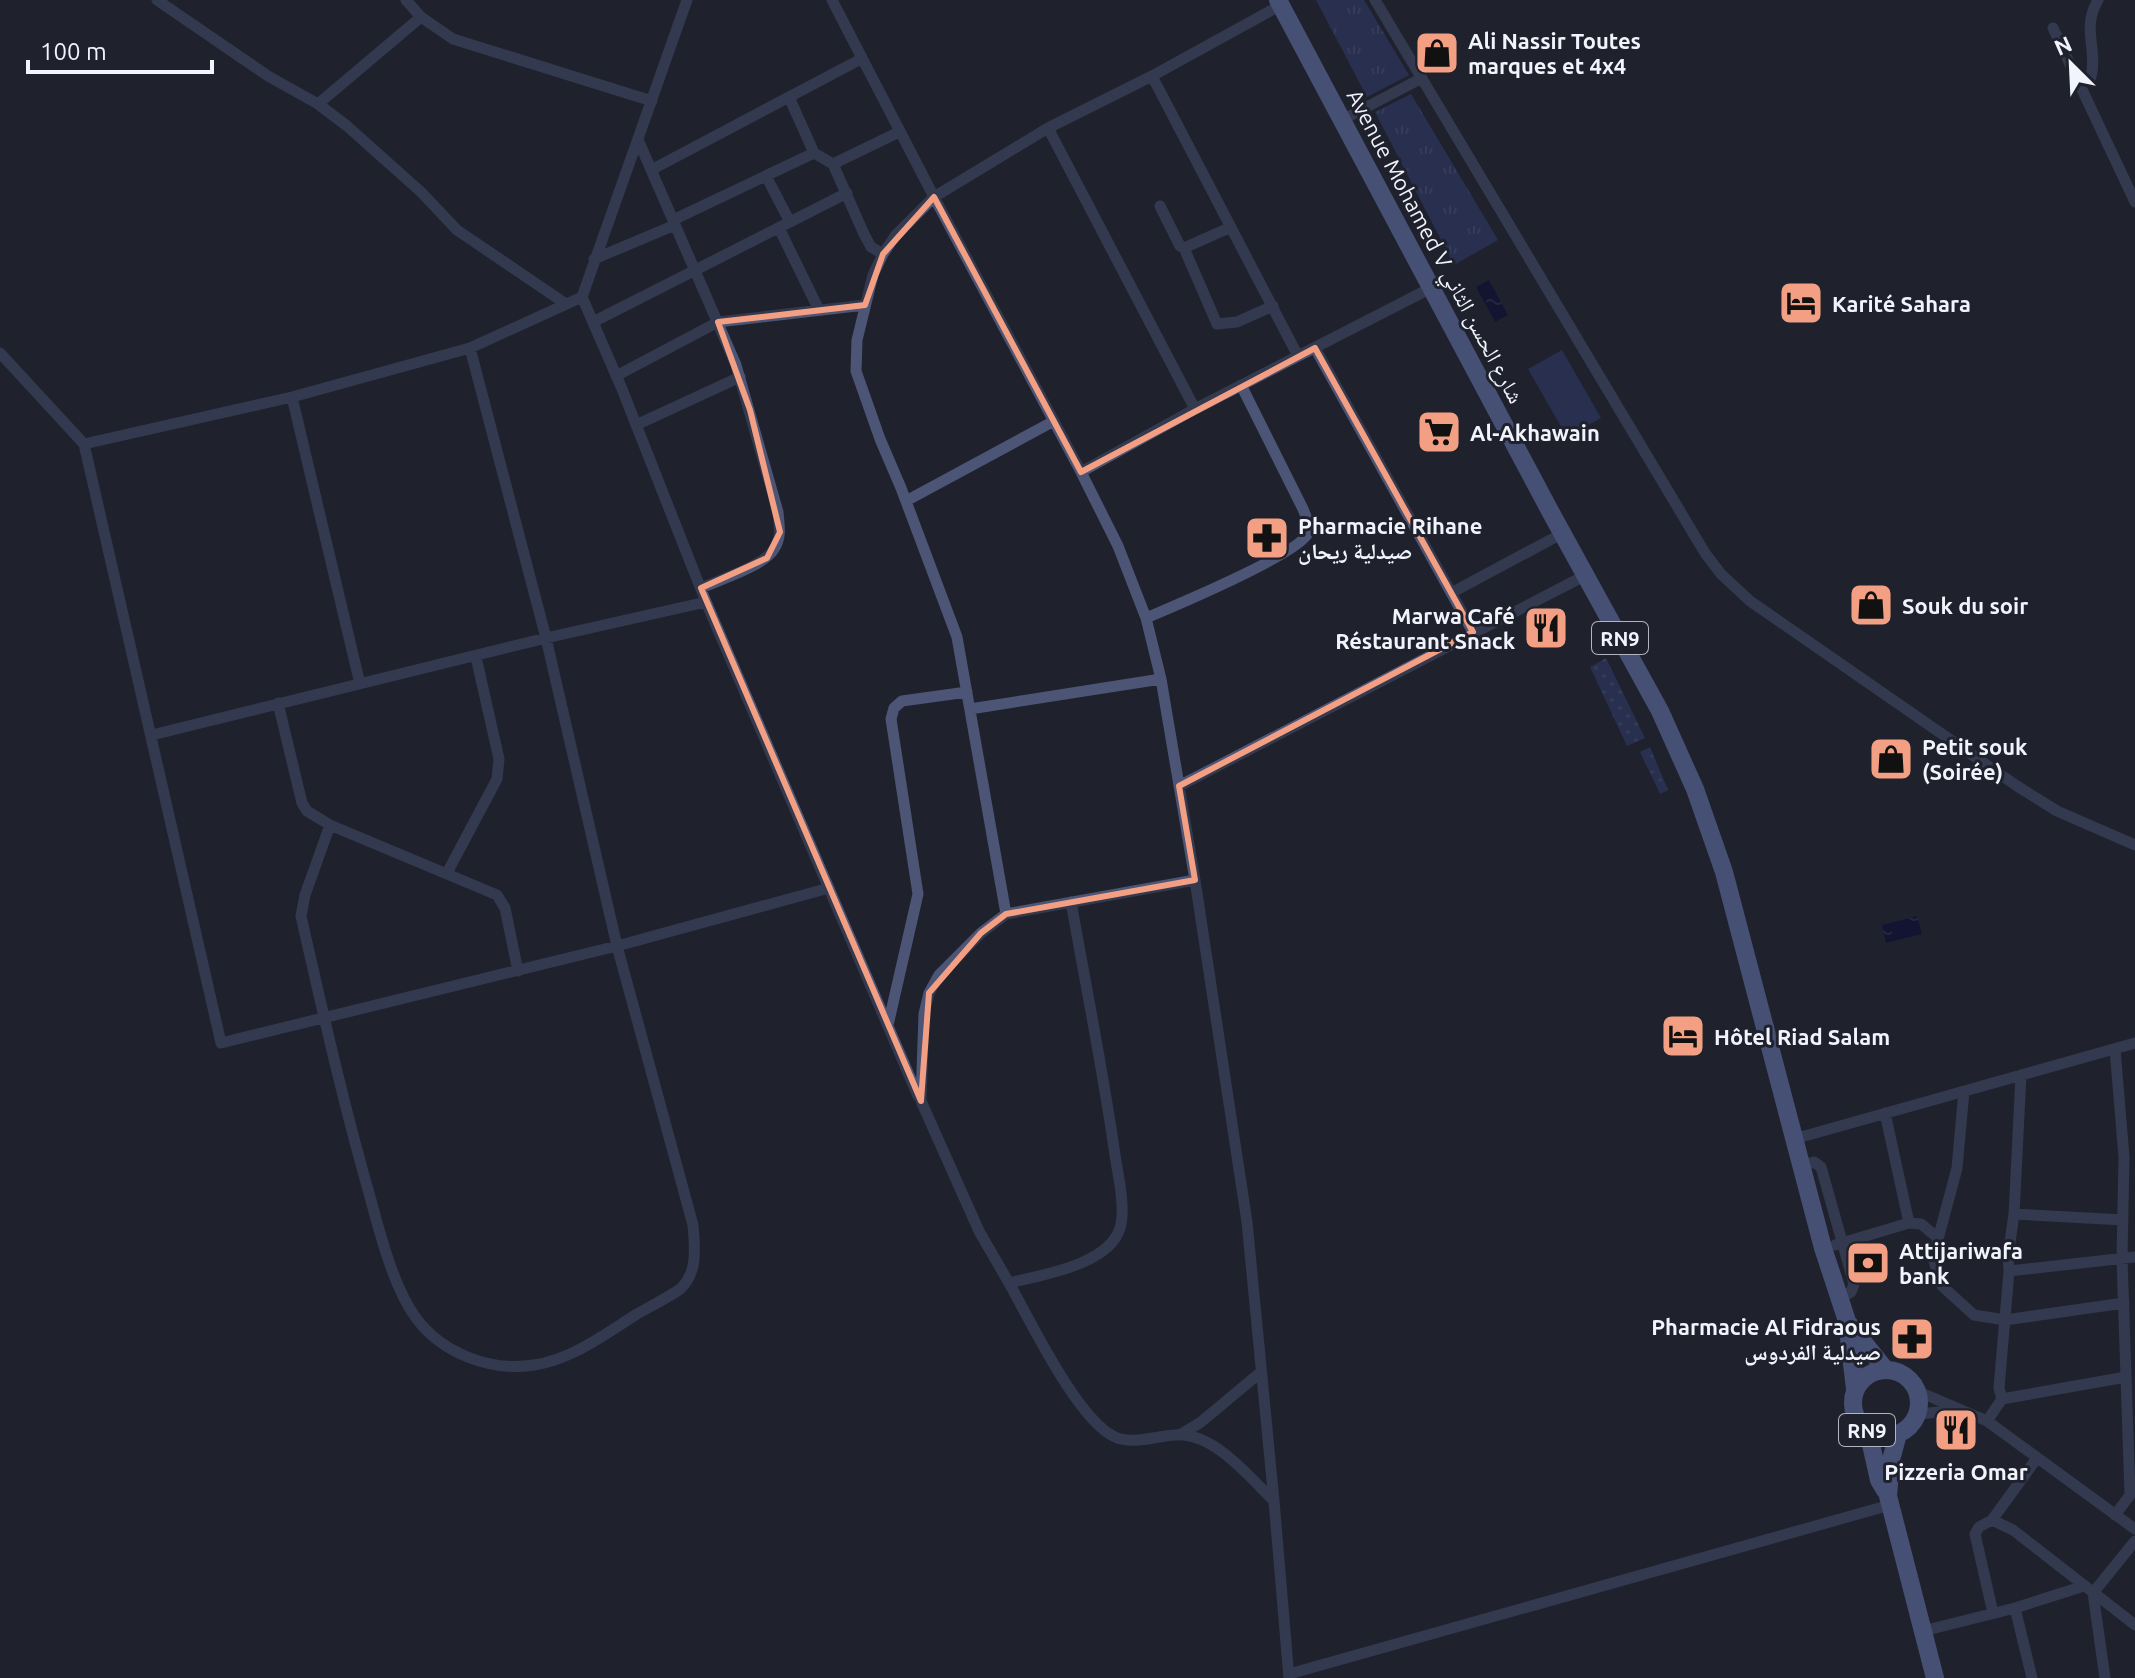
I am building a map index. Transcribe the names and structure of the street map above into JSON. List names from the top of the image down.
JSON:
{
  "streets": {
    "main road": ["Avenue Mohamed V شارع الحسن الثاني", "RN9"]
  },
  "crossings": [
    ["Avenue Mohamed V شارع الحسن الثاني", "RN9"]
  ],
  "places": {
    "shop": ["Ali Nassir Toutes marques et 4x4", "Souk du soir", "Petit souk (Soirée)"],
    "hotel": ["Karité Sahara", "Hôtel Riad Salam"],
    "supermarket": ["Al-Akhawain"],
    "pharmacy": ["Pharmacie Rihane صيدلية ريحان", "Pharmacie Al Fidraous صيدلية الفردوس"],
    "restaurant": ["Marwa Café Réstaurant Snack", "Pizzeria Omar"],
    "bank": ["Attijariwafa bank"]
  },
  "scale_bar": "100 m",
  "north": "top left"
}
